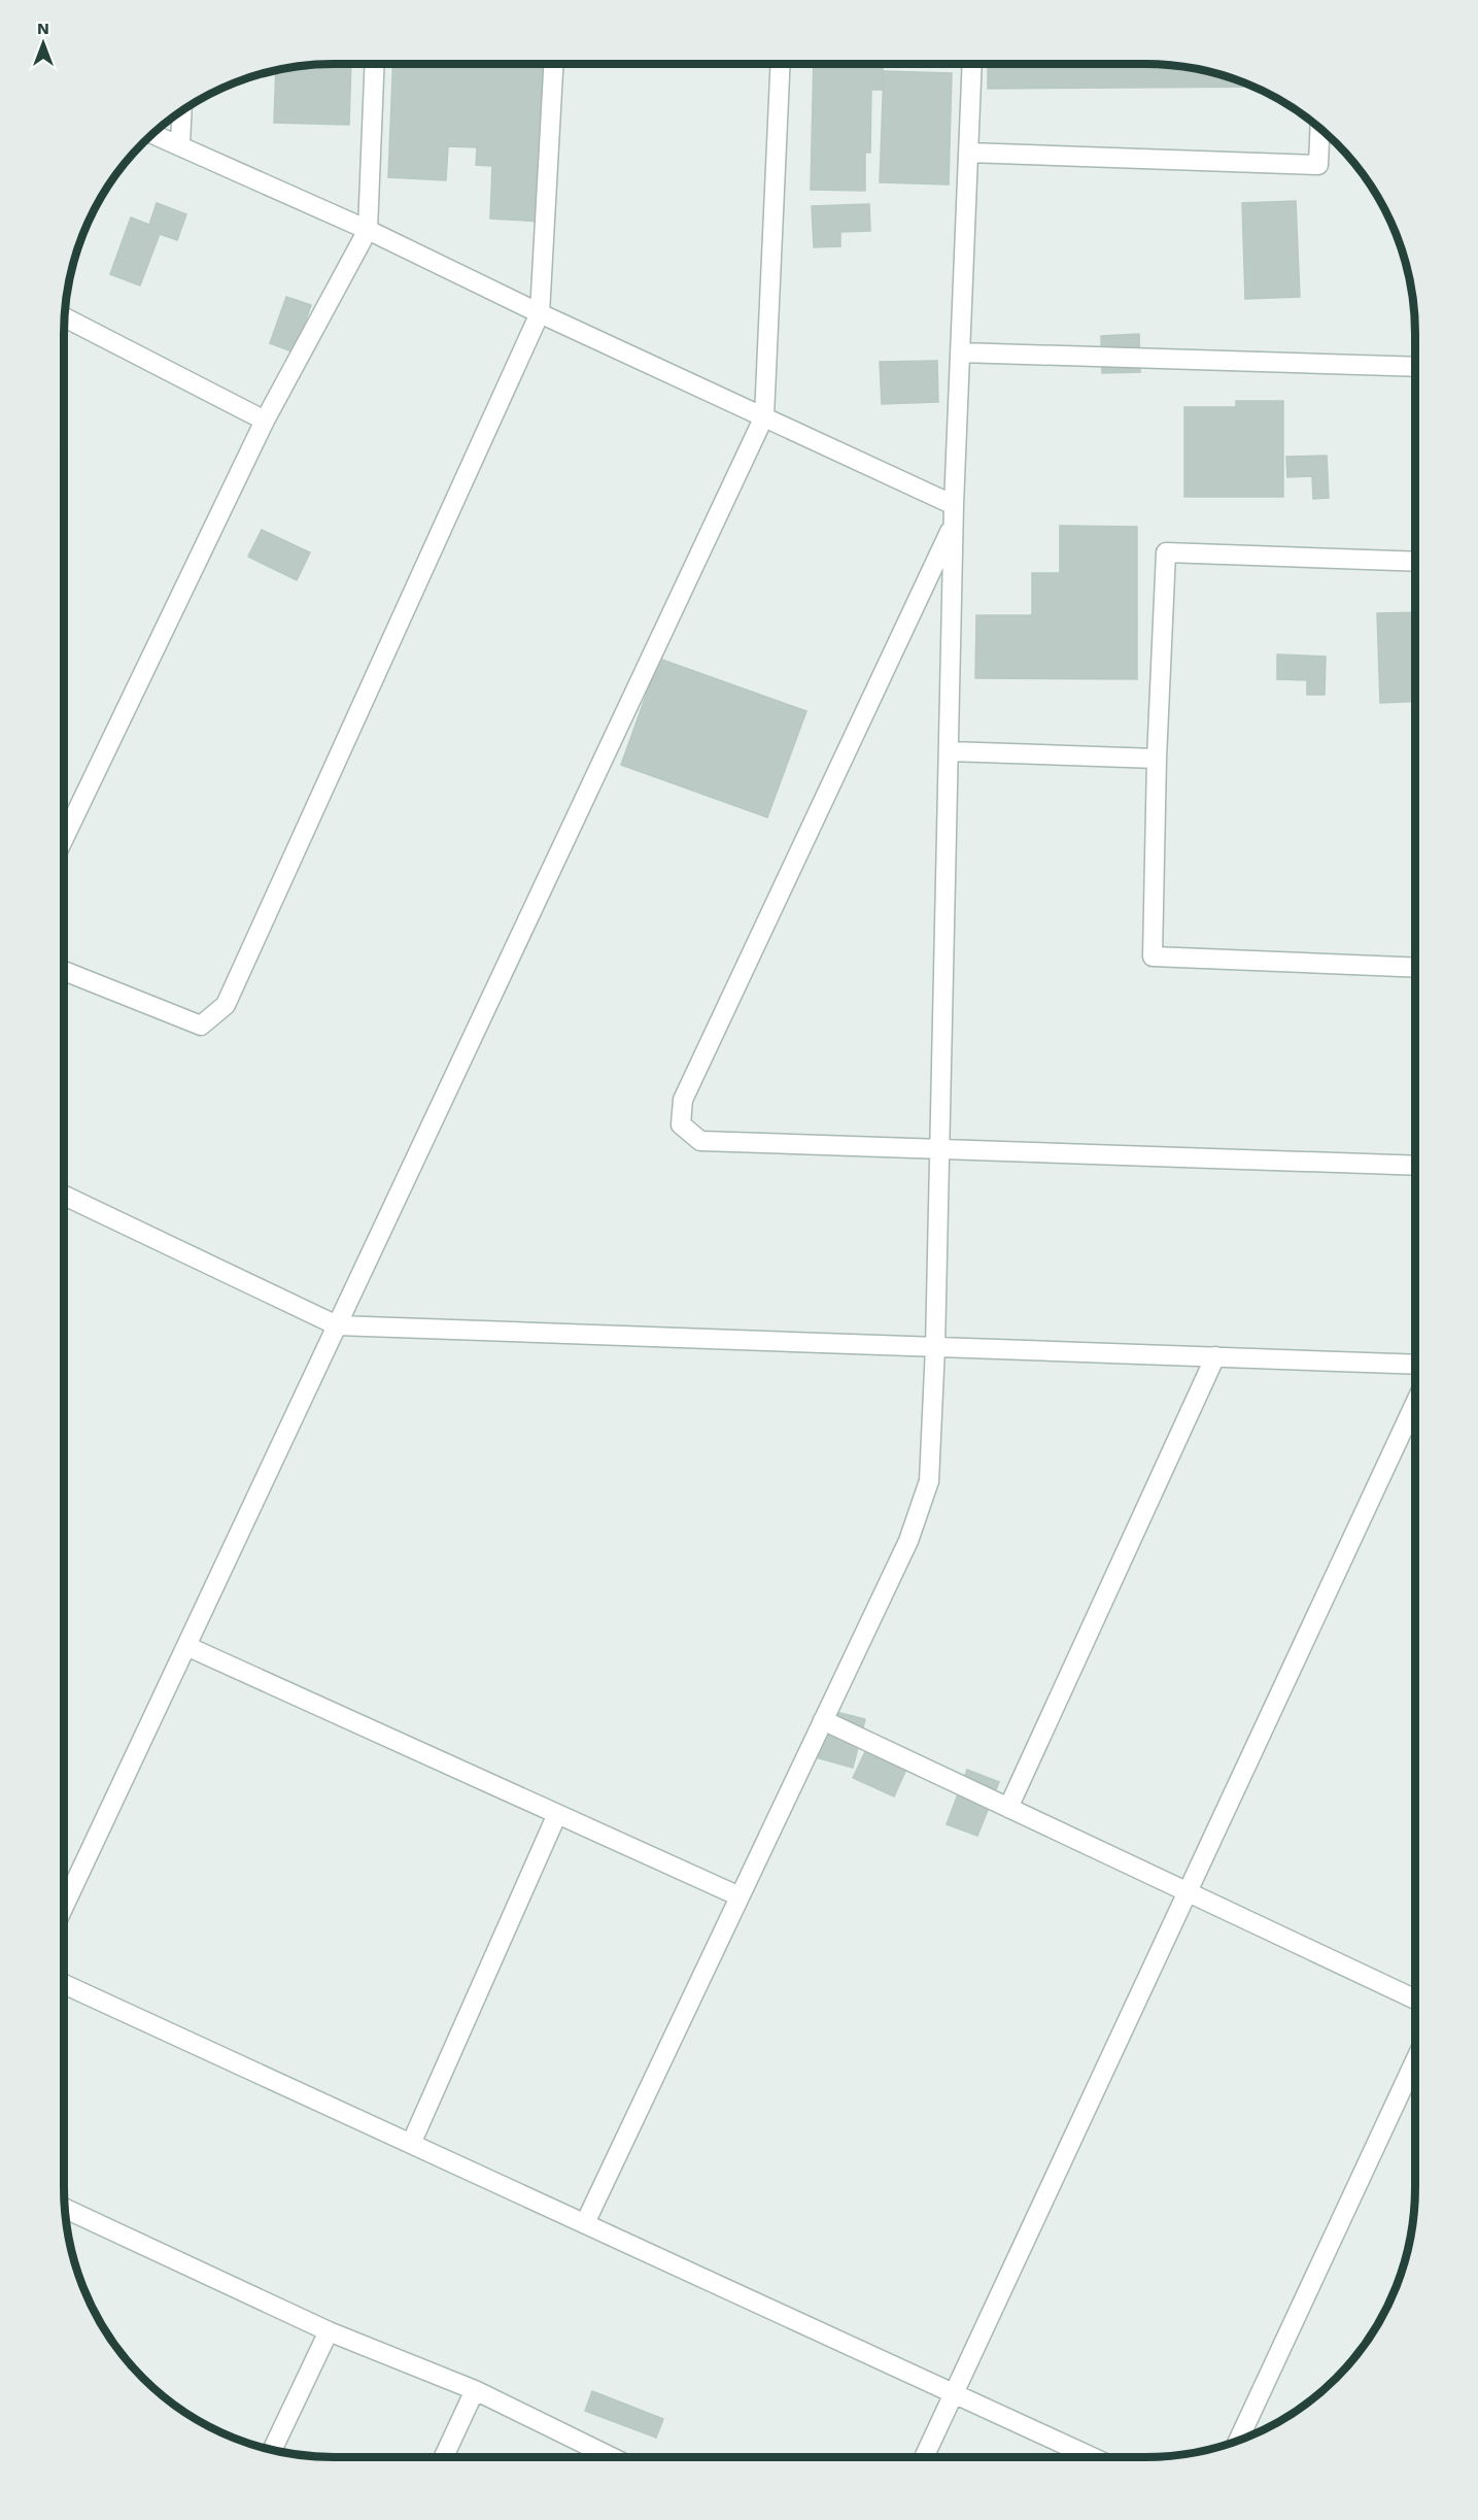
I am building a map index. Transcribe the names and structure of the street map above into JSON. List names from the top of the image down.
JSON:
{
  "north": "top"
}
